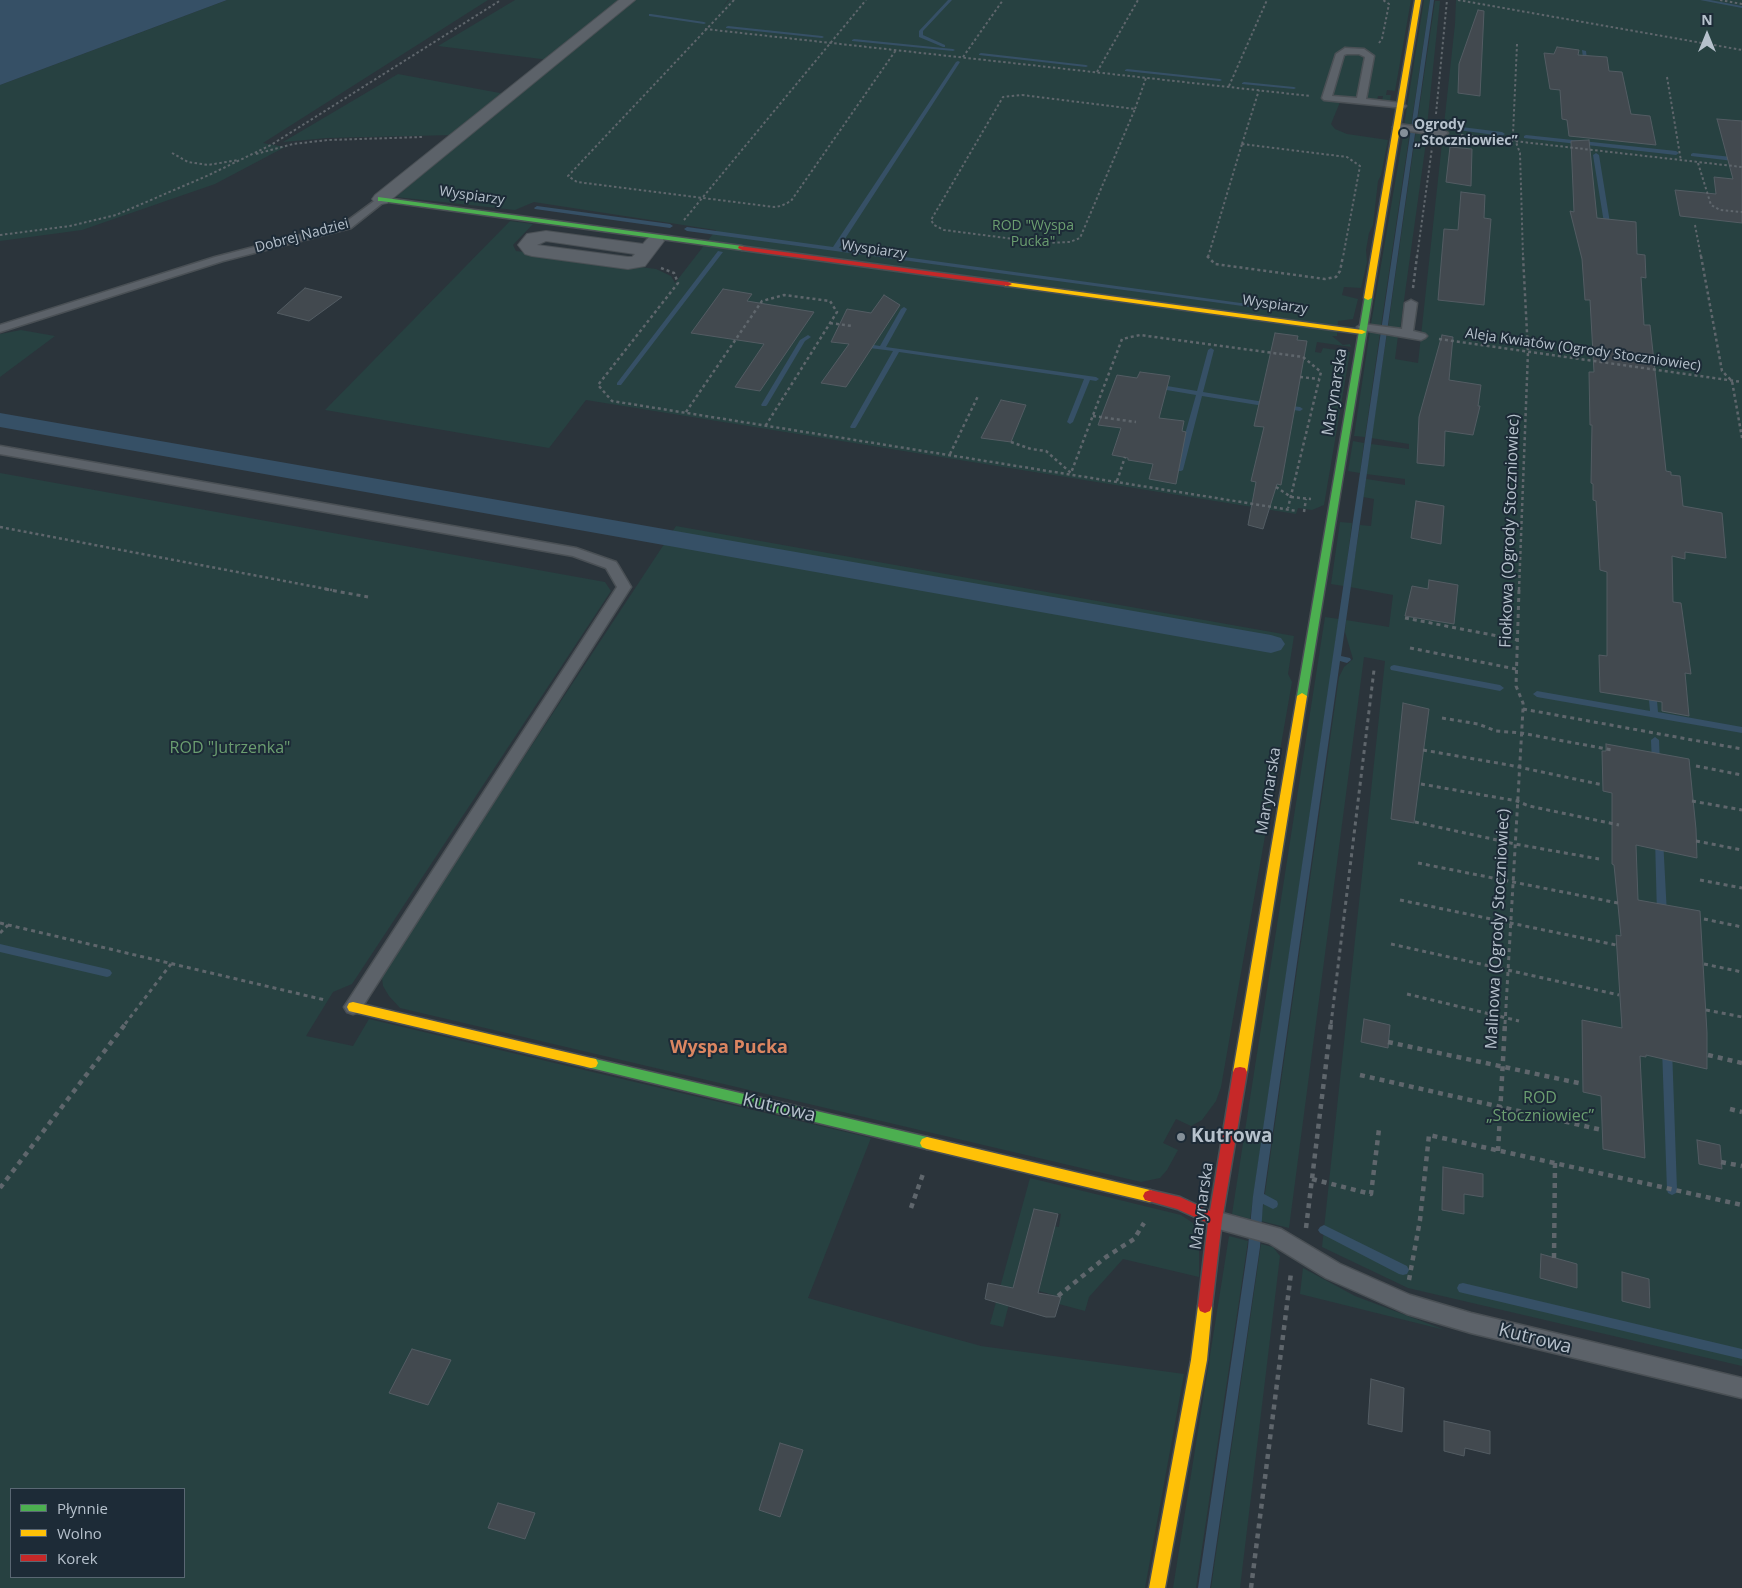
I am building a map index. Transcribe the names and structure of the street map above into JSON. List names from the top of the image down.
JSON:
{
  "streets": {
    "street": [
      "Wyspiarzy",
      "Dobrej Nadziei",
      "Marynarska",
      "Kutrowa"
    ],
    "path": ["Aleja Kwiatów (Ogrody Stoczniowiec)", "Fiołkowa (Ogrody Stoczniowiec)", "Malinowa (Ogrody Stoczniowiec)"]
  },
  "crossings": [
    ["Wyspiarzy", "Dobrej Nadziei"],
    ["Wyspiarzy", "Marynarska"],
    ["Aleja Kwiatów (Ogrody Stoczniowiec)", "Fiołkowa (Ogrody Stoczniowiec)"],
    ["Marynarska", "Kutrowa"],
    ["Fiołkowa (Ogrody Stoczniowiec)", "Malinowa (Ogrody Stoczniowiec)"]
  ],
  "districts": ["Wyspa Pucka"],
  "parks": ["ROD \"Wyspa Pucka\"", "ROD \"Jutrzenka\"", "ROD „Stoczniowiec”"],
  "places": ["Ogrody „Stoczniowiec”", "Kutrowa"],
  "legend": ["Płynnie", "Wolno", "Korek"],
  "north": "top"
}
